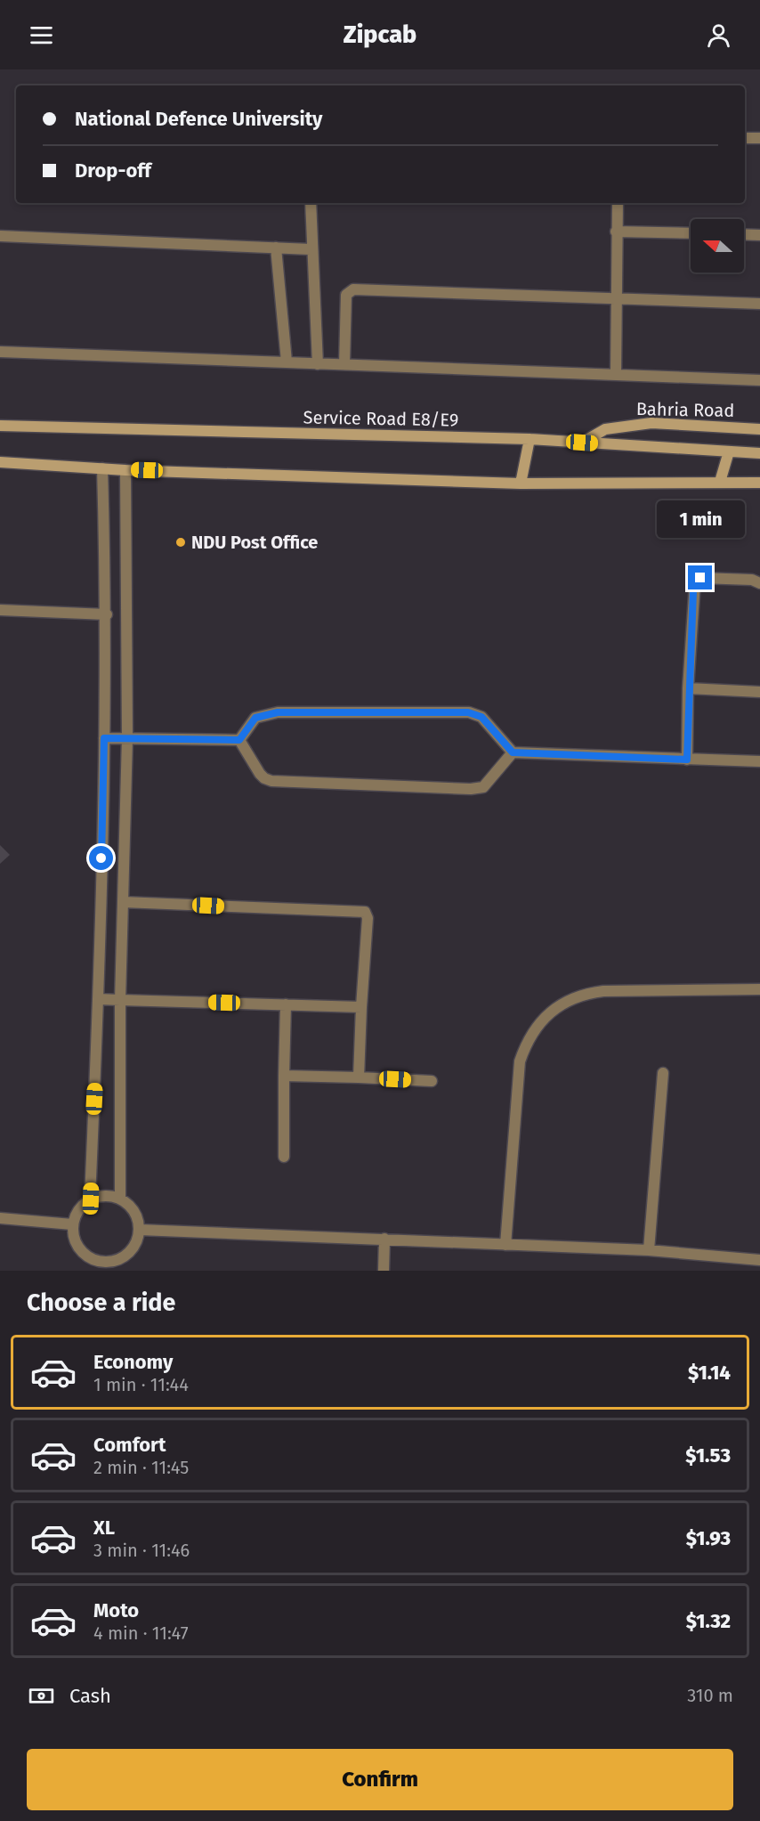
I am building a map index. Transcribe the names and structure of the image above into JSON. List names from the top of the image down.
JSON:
{
  "streets": {
    "street": ["Bahria Road", "Service Road E8/E9"]
  },
  "crossings": [
    ["Bahria Road", "Service Road E8/E9"]
  ],
  "places": ["NDU Post Office"],
  "north": "left",
  "page": {
    "header": "Zipcab",
    "banner": ["National Defence University", "Drop-off"],
    "bubble": "1 min",
    "heading": "Choose a ride",
    "list": [
      {
        "name": "Economy",
        "note": "1 min · 11:44",
        "value": "$1.14"
      },
      {
        "name": "Comfort",
        "note": "2 min · 11:45",
        "value": "$1.53"
      },
      {
        "name": "XL",
        "note": "3 min · 11:46",
        "value": "$1.93"
      },
      {
        "name": "Moto",
        "note": "4 min · 11:47",
        "value": "$1.32"
      }
    ],
    "pay": ["Cash", "310 m"],
    "buttons": "Confirm"
  }
}
